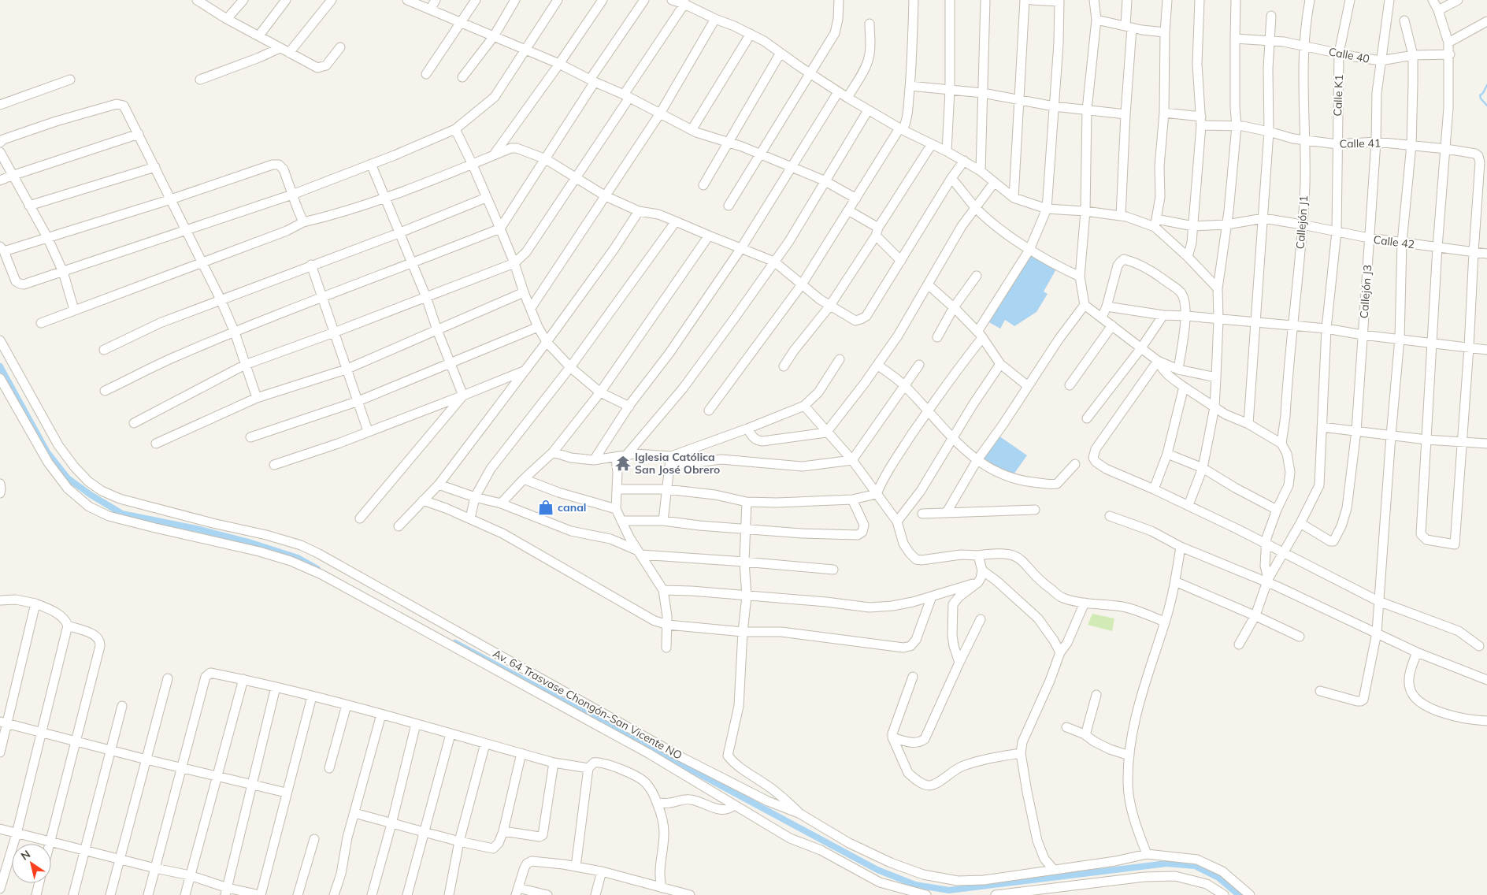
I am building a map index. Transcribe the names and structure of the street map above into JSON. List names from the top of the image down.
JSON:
{
  "streets": {
    "street": [
      "Calle 40",
      "Calle K1",
      "Calle 41",
      "Callejón J1",
      "Calle 42",
      "Callejón J3",
      "Av. 64 Trasvase Chongón-San Vicente NO"
    ]
  },
  "crossings": [
    ["Calle 40", "Calle K1"],
    ["Calle 40", "Callejón J1"],
    ["Calle 40", "Callejón J3"],
    ["Calle K1", "Calle 41"],
    ["Calle K1", "Calle 42"],
    ["Calle K1", "Callejón J3"],
    ["Calle 41", "Callejón J1"],
    ["Calle 41", "Calle 42"],
    ["Calle 41", "Callejón J3"],
    ["Callejón J1", "Calle 42"],
    ["Calle 42", "Callejón J3"]
  ],
  "places": {
    "temple": ["Iglesia Católica San José Obrero"],
    "shop": ["canal"]
  },
  "north": "top left"
}
